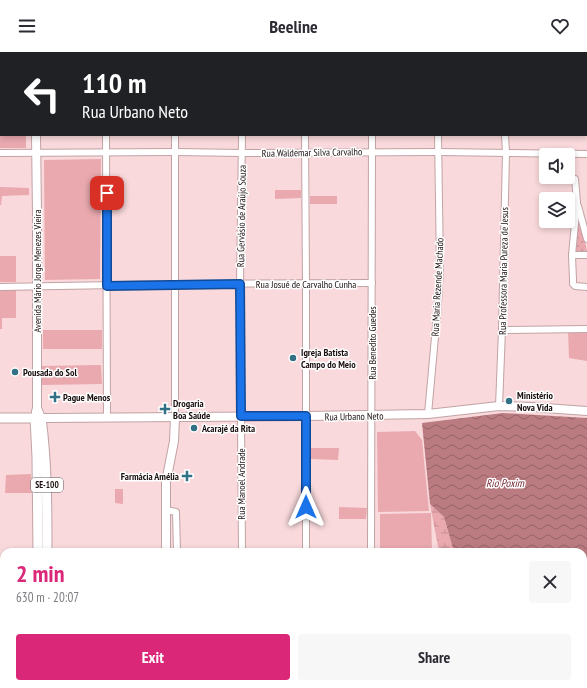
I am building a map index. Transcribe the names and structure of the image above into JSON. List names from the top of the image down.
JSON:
{
  "streets": {
    "main road": ["Avenida Mário Jorge Menezes Vieira", "Rua Urbano Neto", "SE-100"],
    "street": [
      "Rua Waldemar Silva Carvalho",
      "Rua Gervásio de Araújo Souza",
      "Rua Professora Maria Pureza de Jesus",
      "Rua Josué de Carvalho Cunha",
      "Rua Maria Rezende Machado",
      "Rua Benedito Guedes",
      "Rua Manoel Andrade"
    ]
  },
  "crossings": [
    ["Rua Waldemar Silva Carvalho", "Rua Gervásio de Araújo Souza"],
    ["Rua Waldemar Silva Carvalho", "Avenida Mário Jorge Menezes Vieira"],
    ["Rua Waldemar Silva Carvalho", "Rua Professora Maria Pureza de Jesus"],
    ["Rua Waldemar Silva Carvalho", "Rua Maria Rezende Machado"],
    ["Rua Waldemar Silva Carvalho", "Rua Benedito Guedes"],
    ["Rua Gervásio de Araújo Souza", "Rua Josué de Carvalho Cunha"],
    ["Rua Gervásio de Araújo Souza", "Rua Urbano Neto"],
    ["Rua Gervásio de Araújo Souza", "Rua Manoel Andrade"],
    ["Avenida Mário Jorge Menezes Vieira", "Rua Josué de Carvalho Cunha"],
    ["Avenida Mário Jorge Menezes Vieira", "Rua Urbano Neto"],
    ["Rua Professora Maria Pureza de Jesus", "Rua Urbano Neto"],
    ["Rua Josué de Carvalho Cunha", "Rua Benedito Guedes"],
    ["Rua Maria Rezende Machado", "Rua Urbano Neto"],
    ["Rua Benedito Guedes", "Rua Urbano Neto"],
    ["Rua Urbano Neto", "Rua Manoel Andrade"]
  ],
  "water": ["Rio Poxim"],
  "places": {
    "other": [
      "Igreja Batista Campo do Meio",
      "Pousada do Sol",
      "Ministério Nova Vida",
      "Acarajé da Rita"
    ],
    "health": ["Pague Menos", "Drogaria Boa Saúde", "Farmácia Amélia"]
  },
  "page": {
    "header": "Beeline",
    "turn": ["110 m", "Rua Urbano Neto"],
    "heading": ["2 min", "630 m · 20:07"],
    "buttons": ["Exit", "Share"]
  }
}
